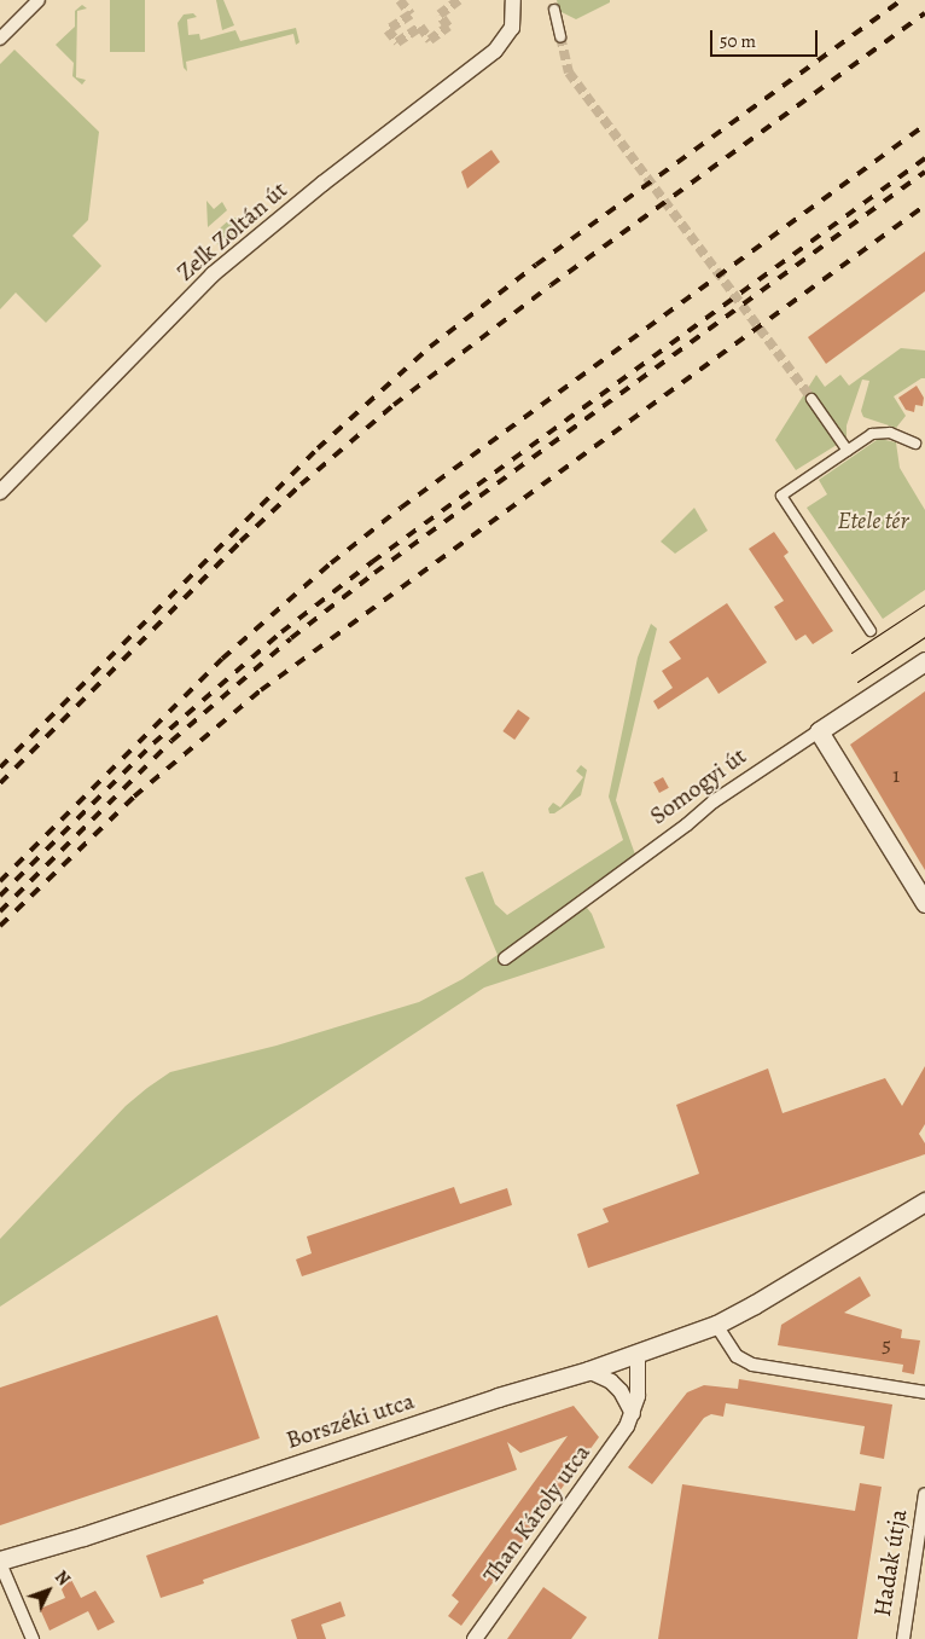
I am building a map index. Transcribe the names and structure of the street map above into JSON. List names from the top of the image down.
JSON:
{
  "streets": {
    "main road": ["Somogyi út", "Borszéki utca"],
    "street": ["Zelk Zoltán út", "Than Károly utca", "Hadak útja"]
  },
  "crossings": [
    ["Borszéki utca", "Than Károly utca"]
  ],
  "parks": ["Etele tér"],
  "house_numbers": ["1", "5"],
  "scale_bar": "50 m",
  "north": "top right"
}
